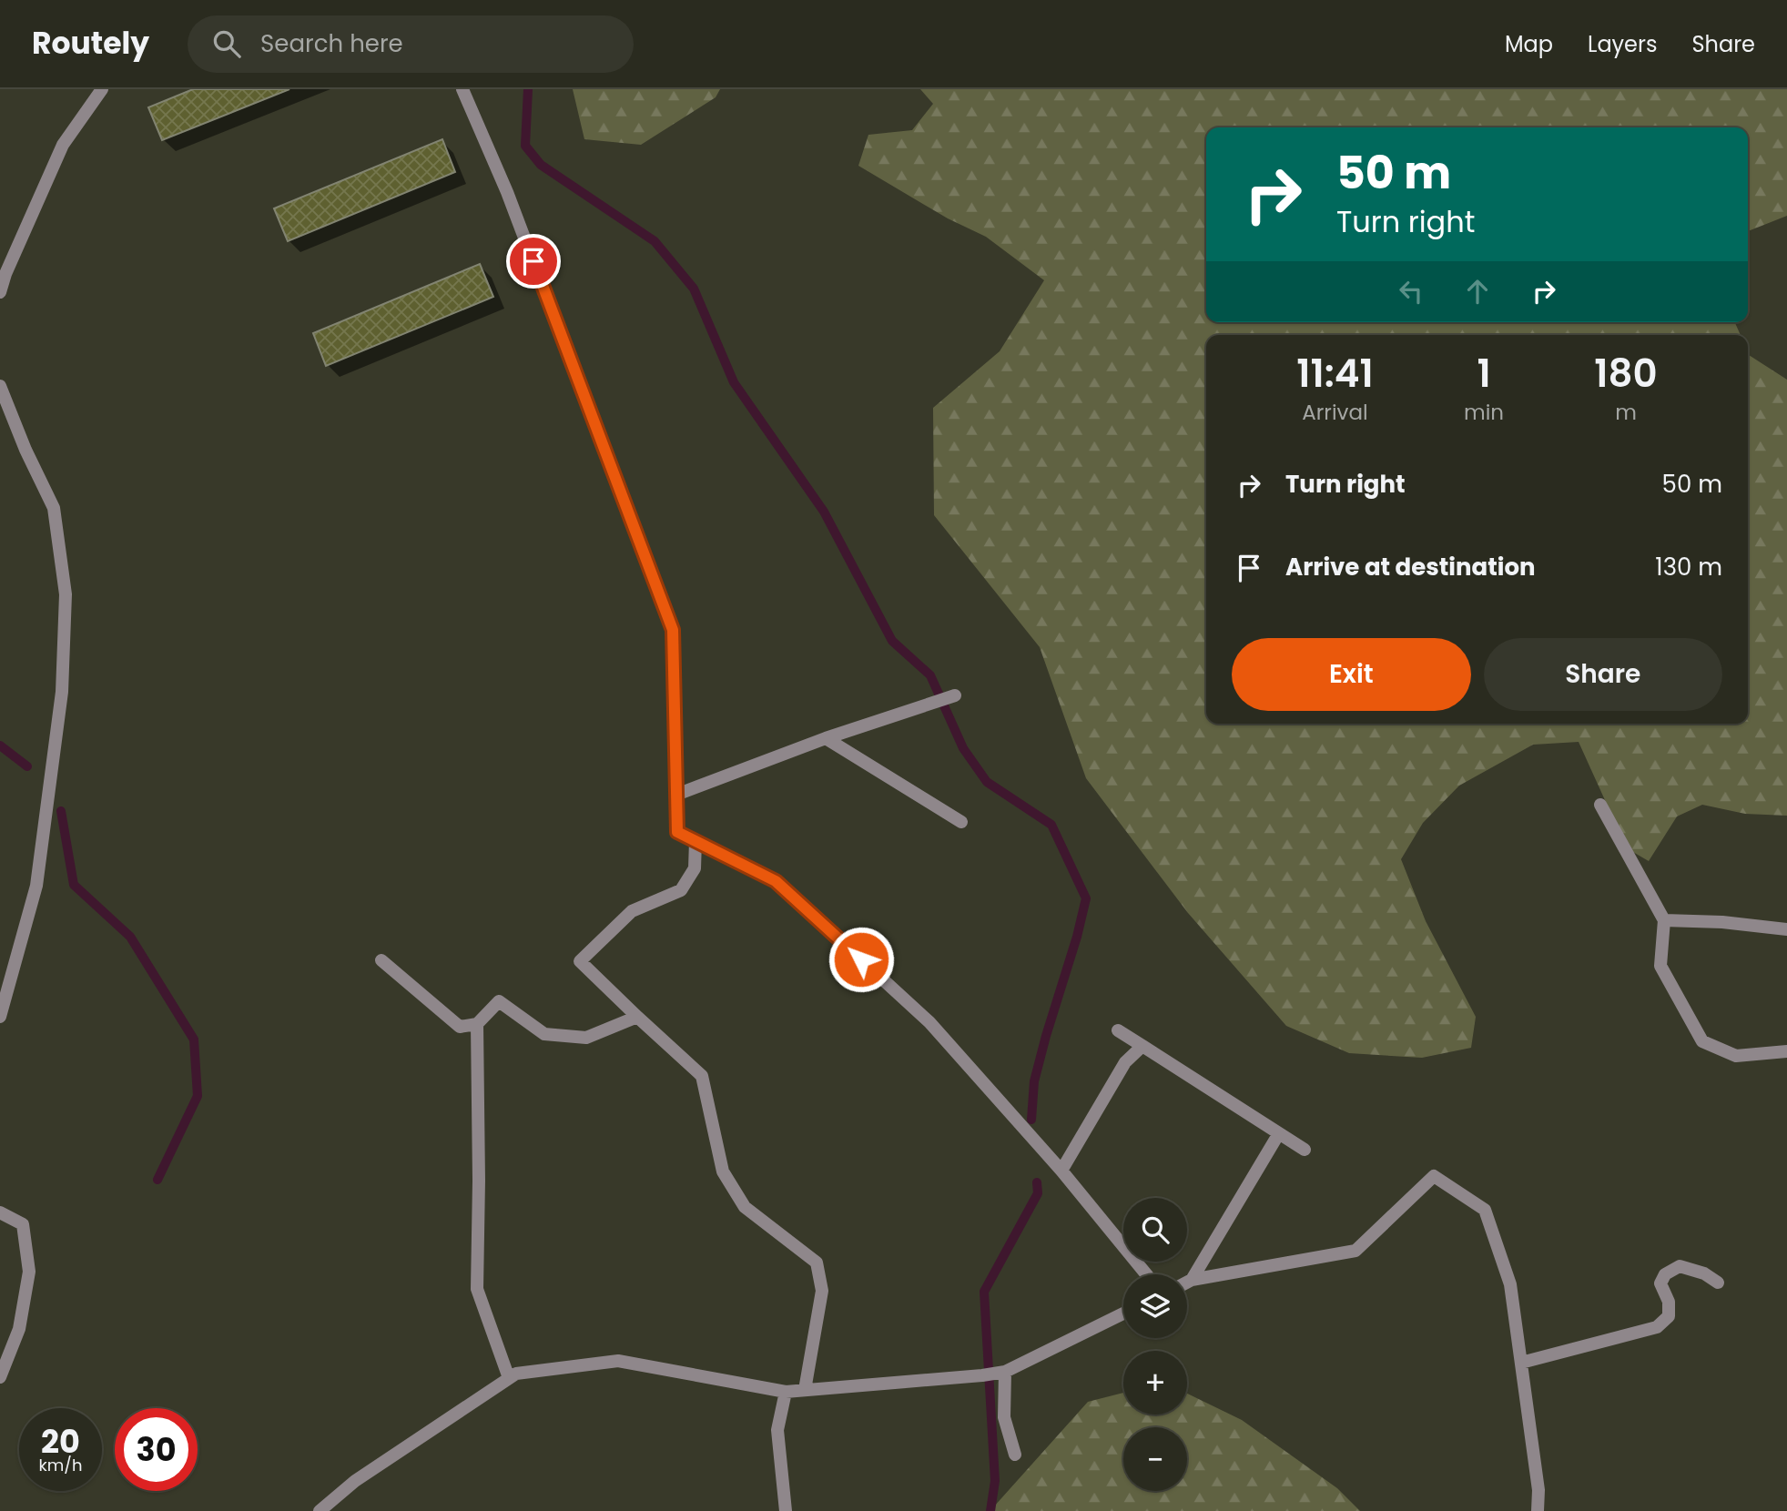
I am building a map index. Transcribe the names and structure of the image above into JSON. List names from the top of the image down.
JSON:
{
  "page": {
    "header": "Routely",
    "search": "Search here",
    "nav": ["Map", "Layers", "Share"],
    "turn": ["50 m", "Turn right"],
    "eta": [
      "11:41",
      "Arrival",
      "1",
      "min",
      "180",
      "m"
    ],
    "list": [
      {
        "name": "Turn right",
        "value": "50 m"
      },
      {
        "name": "Arrive at destination",
        "value": "130 m"
      }
    ],
    "buttons": ["Exit", "Share"],
    "map_buttons": ["+", "−"],
    "speed": "20 km/h",
    "limit": "30"
  }
}
